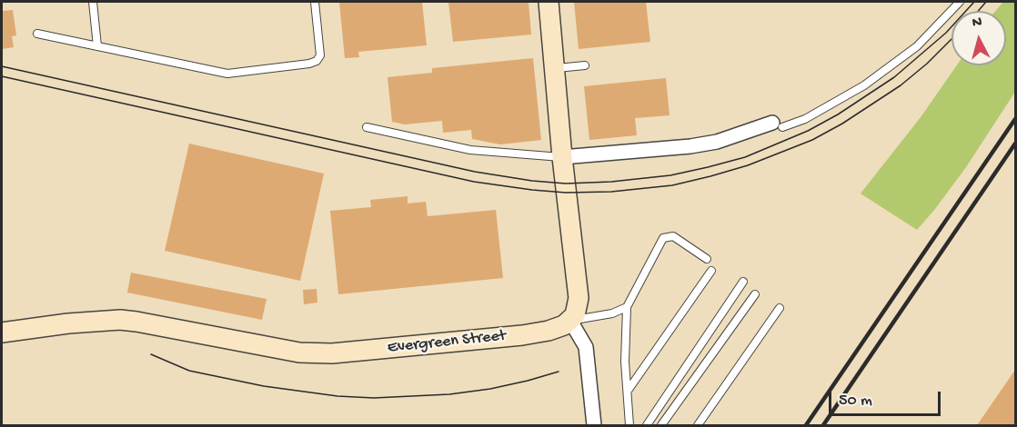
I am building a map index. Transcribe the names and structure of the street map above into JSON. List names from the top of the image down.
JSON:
{
  "streets": {
    "street": ["Evergreen Street"]
  },
  "scale_bar": "50 m",
  "north": "top"
}
